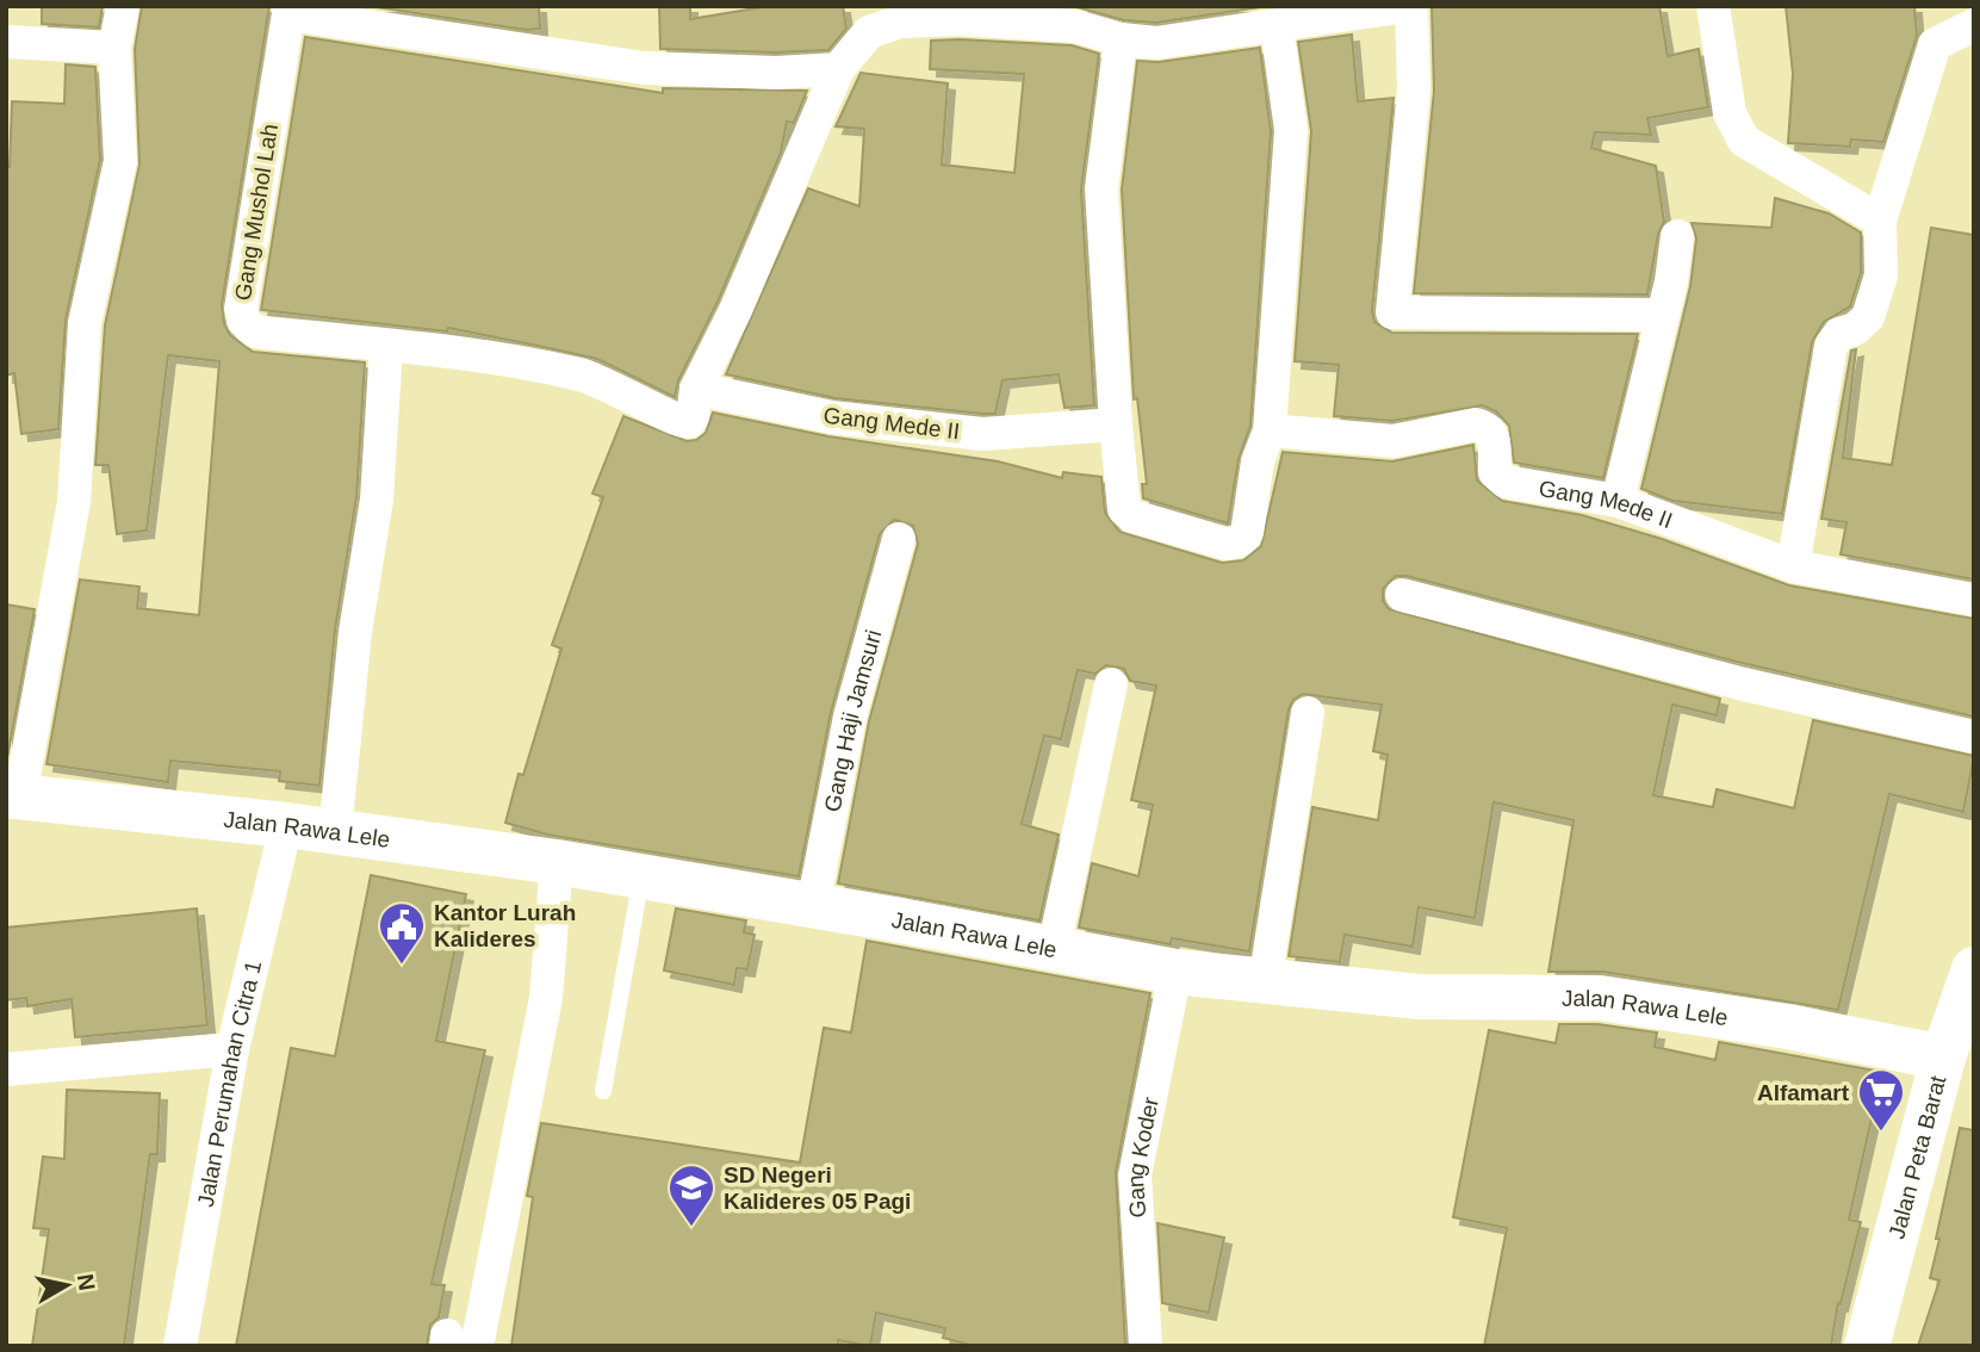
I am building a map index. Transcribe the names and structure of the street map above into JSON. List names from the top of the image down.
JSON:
{
  "streets": {
    "street": [
      "Gang Mushol Lah",
      "Gang Mede II",
      "Gang Haji Jamsuri",
      "Jalan Rawa Lele",
      "Jalan Perumahan Citra 1",
      "Jalan Peta Barat",
      "Gang Koder"
    ]
  },
  "crossings": [
    ["Gang Haji Jamsuri", "Jalan Rawa Lele"],
    ["Jalan Rawa Lele", "Jalan Perumahan Citra 1"],
    ["Jalan Rawa Lele", "Jalan Peta Barat"],
    ["Jalan Rawa Lele", "Gang Koder"]
  ],
  "places": {
    "public building": ["Kantor Lurah Kalideres"],
    "supermarket": ["Alfamart"],
    "school or university": ["SD Negeri Kalideres 05 Pagi"]
  },
  "north": "right"
}
